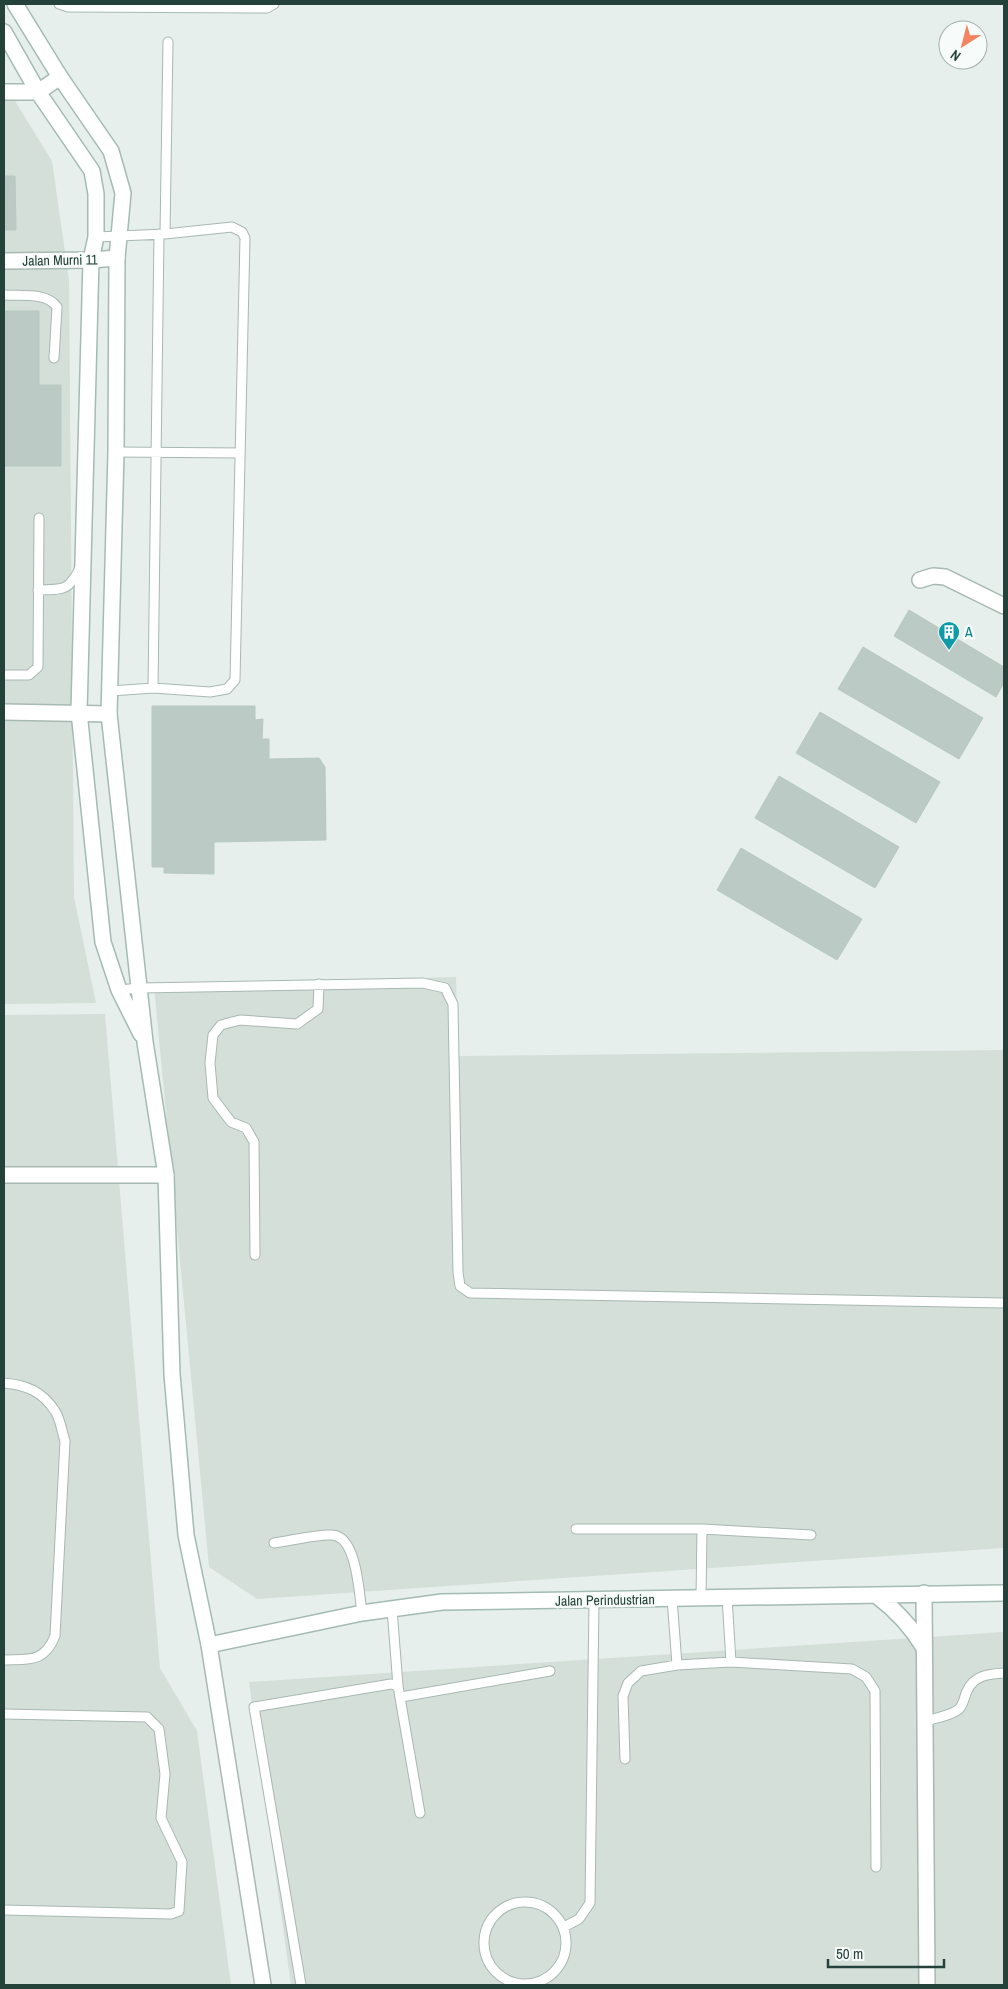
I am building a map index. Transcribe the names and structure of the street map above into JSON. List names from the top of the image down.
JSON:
{
  "streets": {
    "main road": ["Jalan Murni 11", "Jalan Perindustrian"]
  },
  "places": {
    "building": ["A"]
  },
  "scale_bar": "50 m",
  "north": "bottom left"
}
